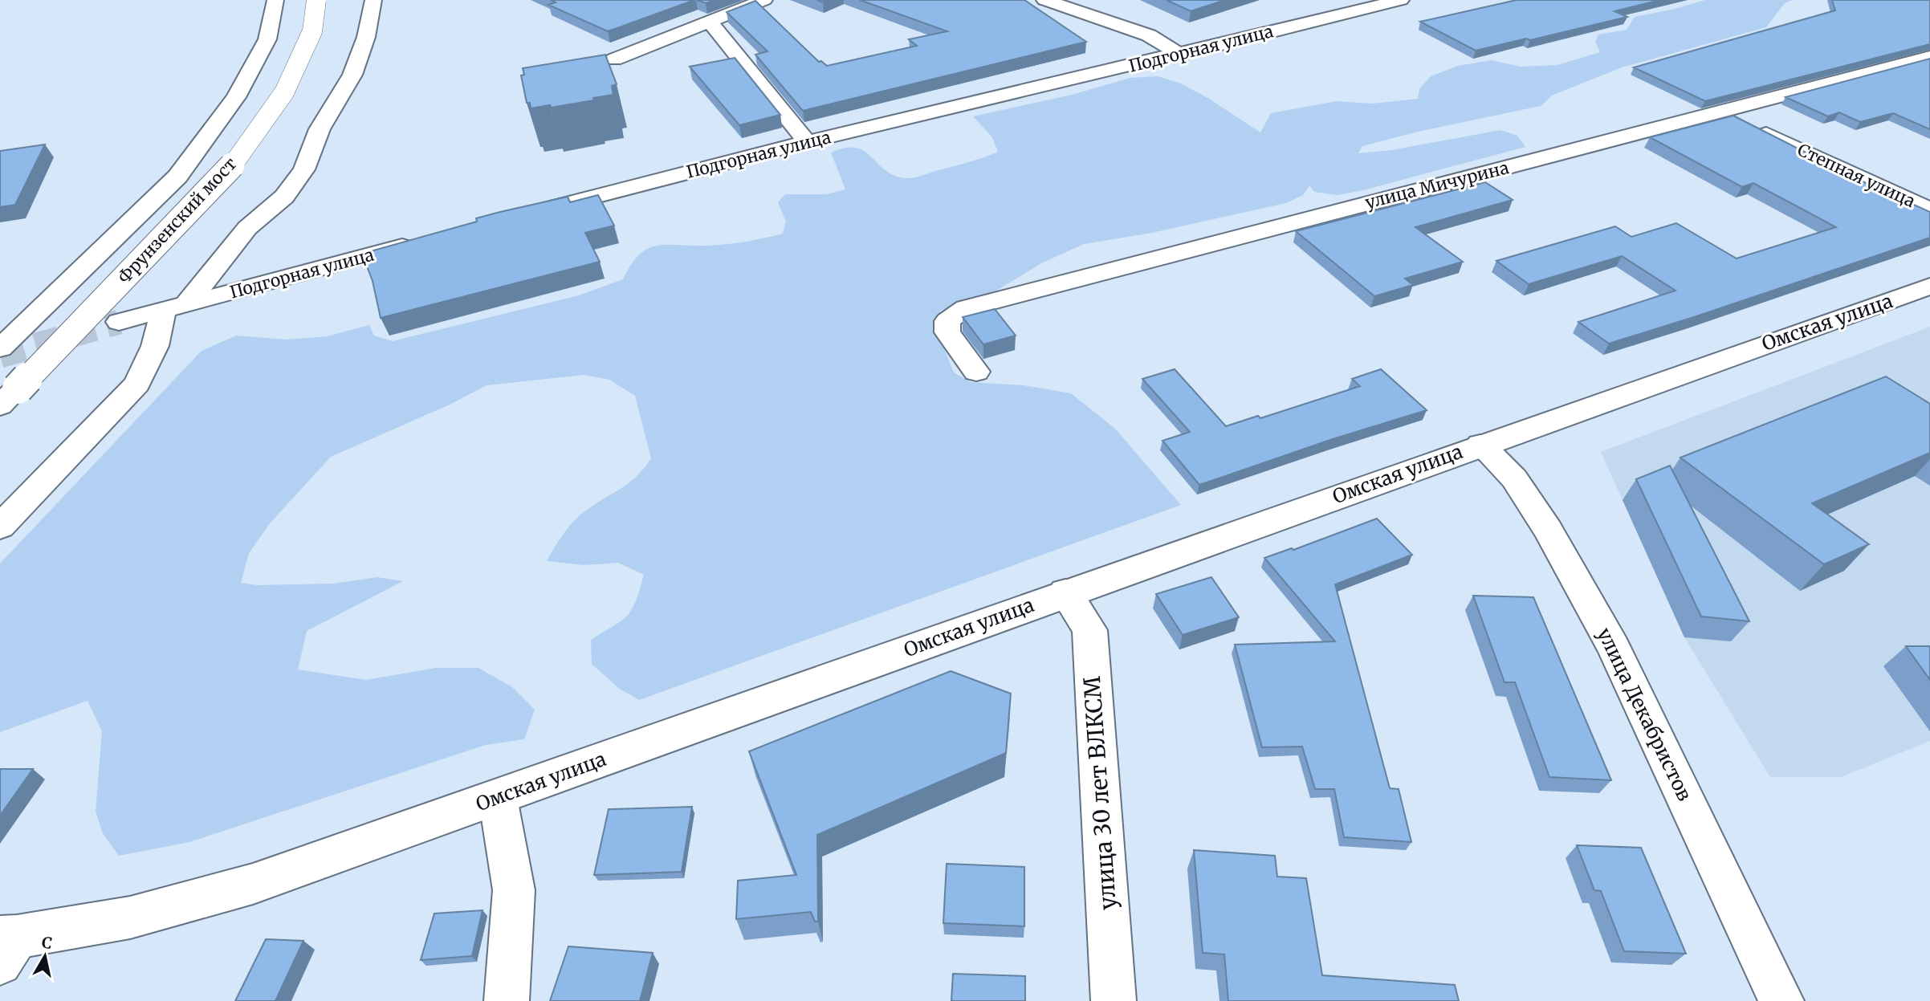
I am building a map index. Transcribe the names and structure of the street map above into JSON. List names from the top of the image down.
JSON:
{
  "streets": {
    "street": [
      "Подгорная улица",
      "Степная улица",
      "улица Мичурина",
      "Фрунзенский мост",
      "Омская улица",
      "улица Декабристов",
      "улица 30 лет ВЛКСМ"
    ]
  },
  "crossings": [
    ["Степная улица", "улица Мичурина"],
    ["Омская улица", "улица Декабристов"],
    ["Омская улица", "улица 30 лет ВЛКСМ"]
  ],
  "north": "top"
}
